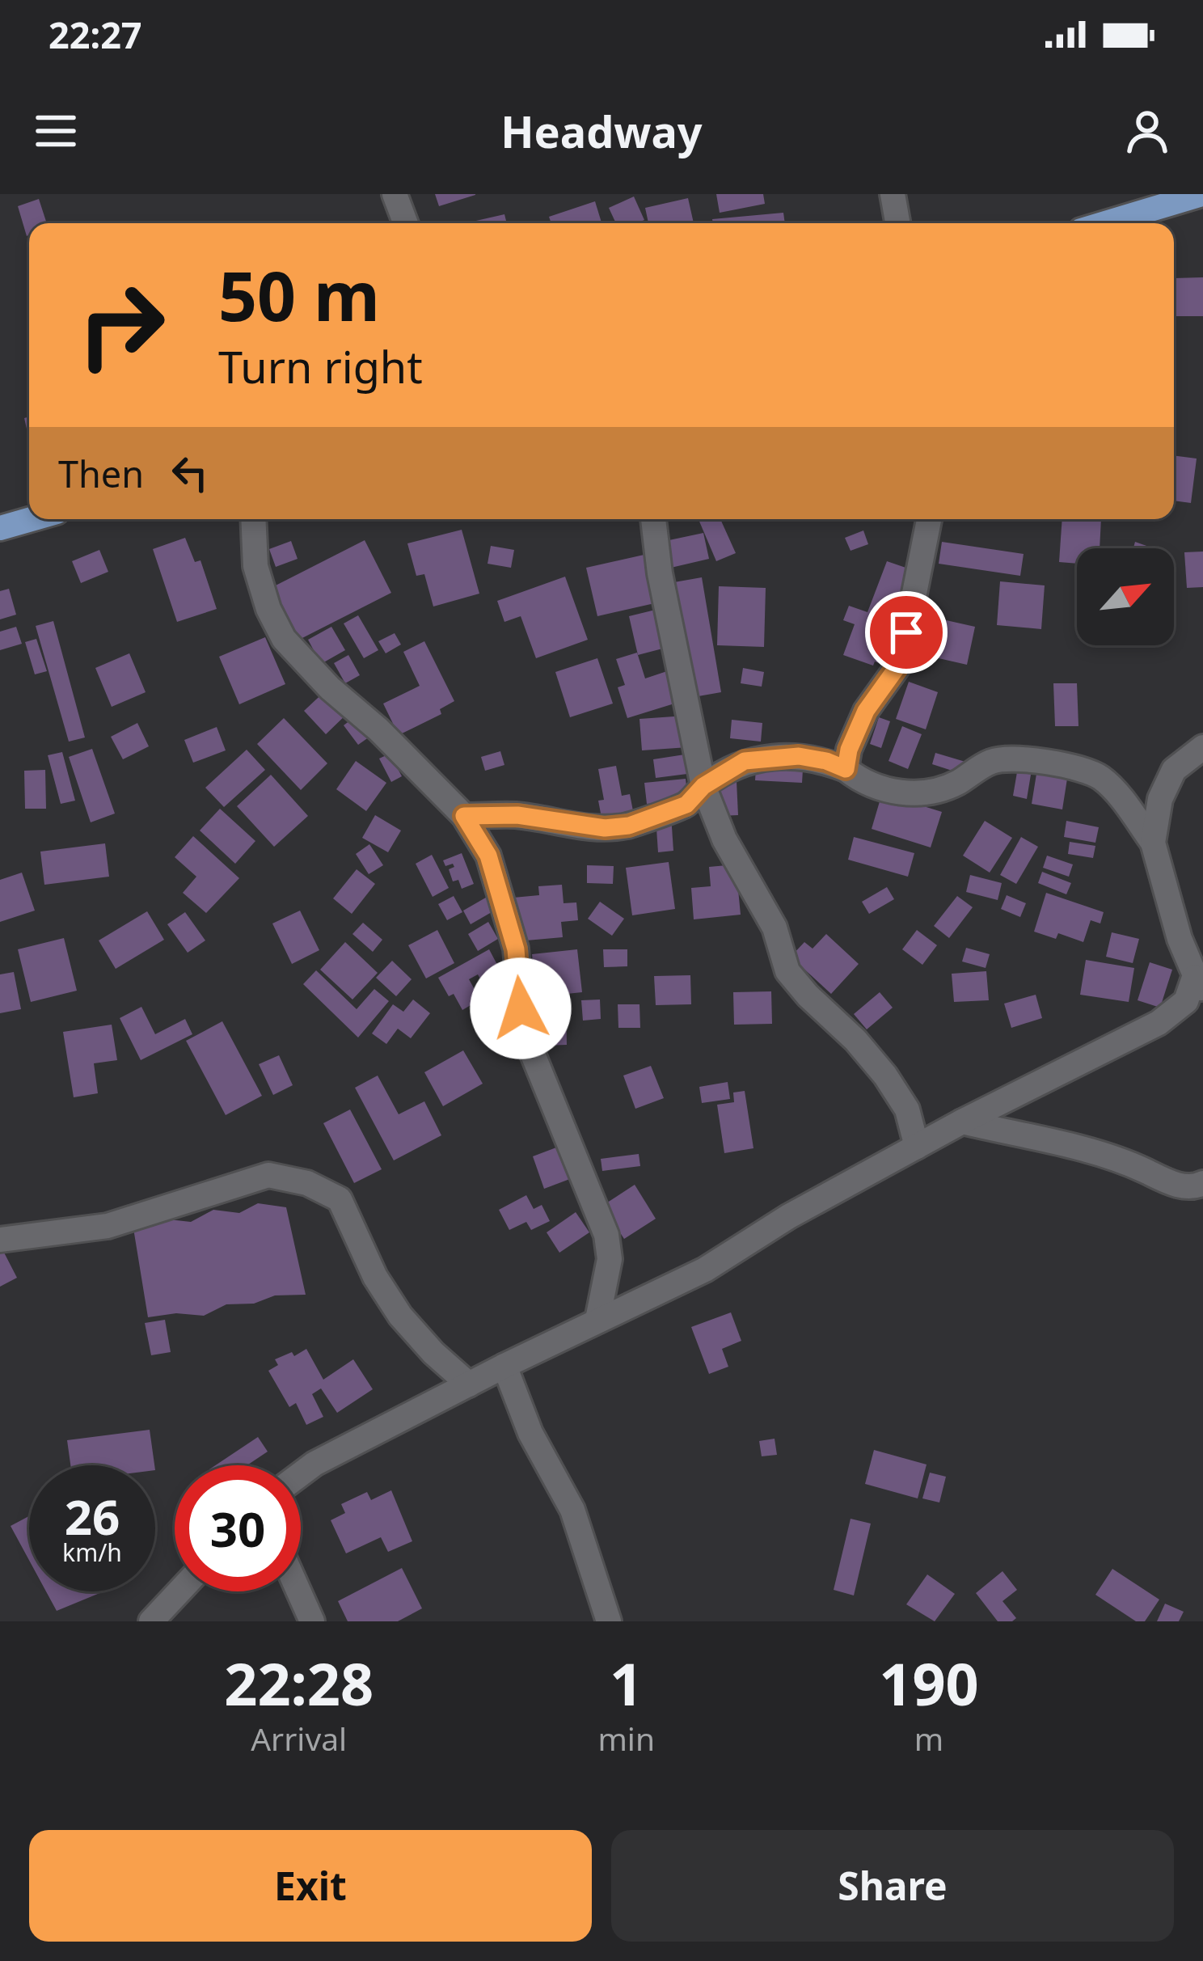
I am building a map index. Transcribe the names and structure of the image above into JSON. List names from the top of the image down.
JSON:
{
  "north": "top right",
  "page": {
    "status": "22:27",
    "header": "Headway",
    "turn": ["50 m", "Turn right"],
    "then": "Then",
    "speed": "26 km/h",
    "limit": "30",
    "eta": [
      "22:28",
      "Arrival",
      "1",
      "min",
      "190",
      "m"
    ],
    "buttons": ["Exit", "Share"]
  }
}
